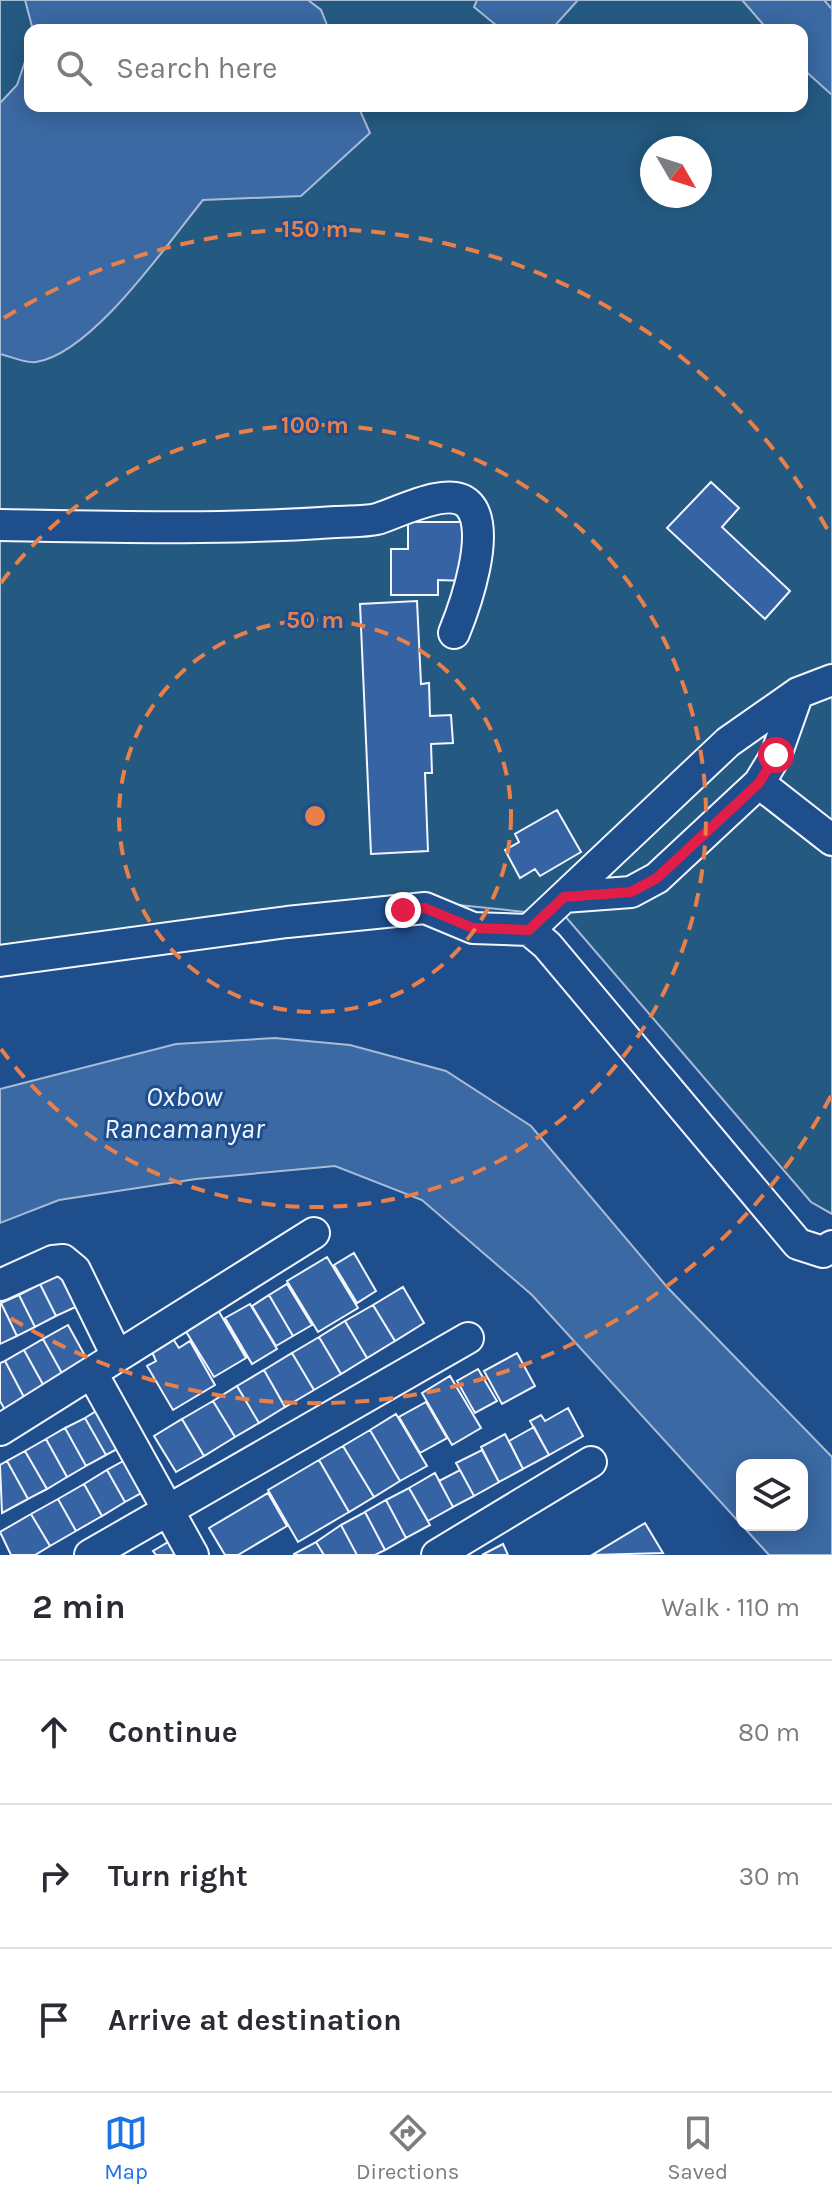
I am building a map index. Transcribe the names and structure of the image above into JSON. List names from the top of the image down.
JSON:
{
  "water": ["Oxbow Rancamanyar"],
  "north": "bottom right",
  "page": {
    "search": "Search here",
    "heading": ["2 min", "Walk · 110 m"],
    "list": [
      ["Continue", "80 m"],
      ["Turn right", "30 m"],
      "Arrive at destination"
    ],
    "nav": ["Map", "Directions", "Saved"]
  },
  "rings": ["150 m", "100 m", "50 m"]
}
